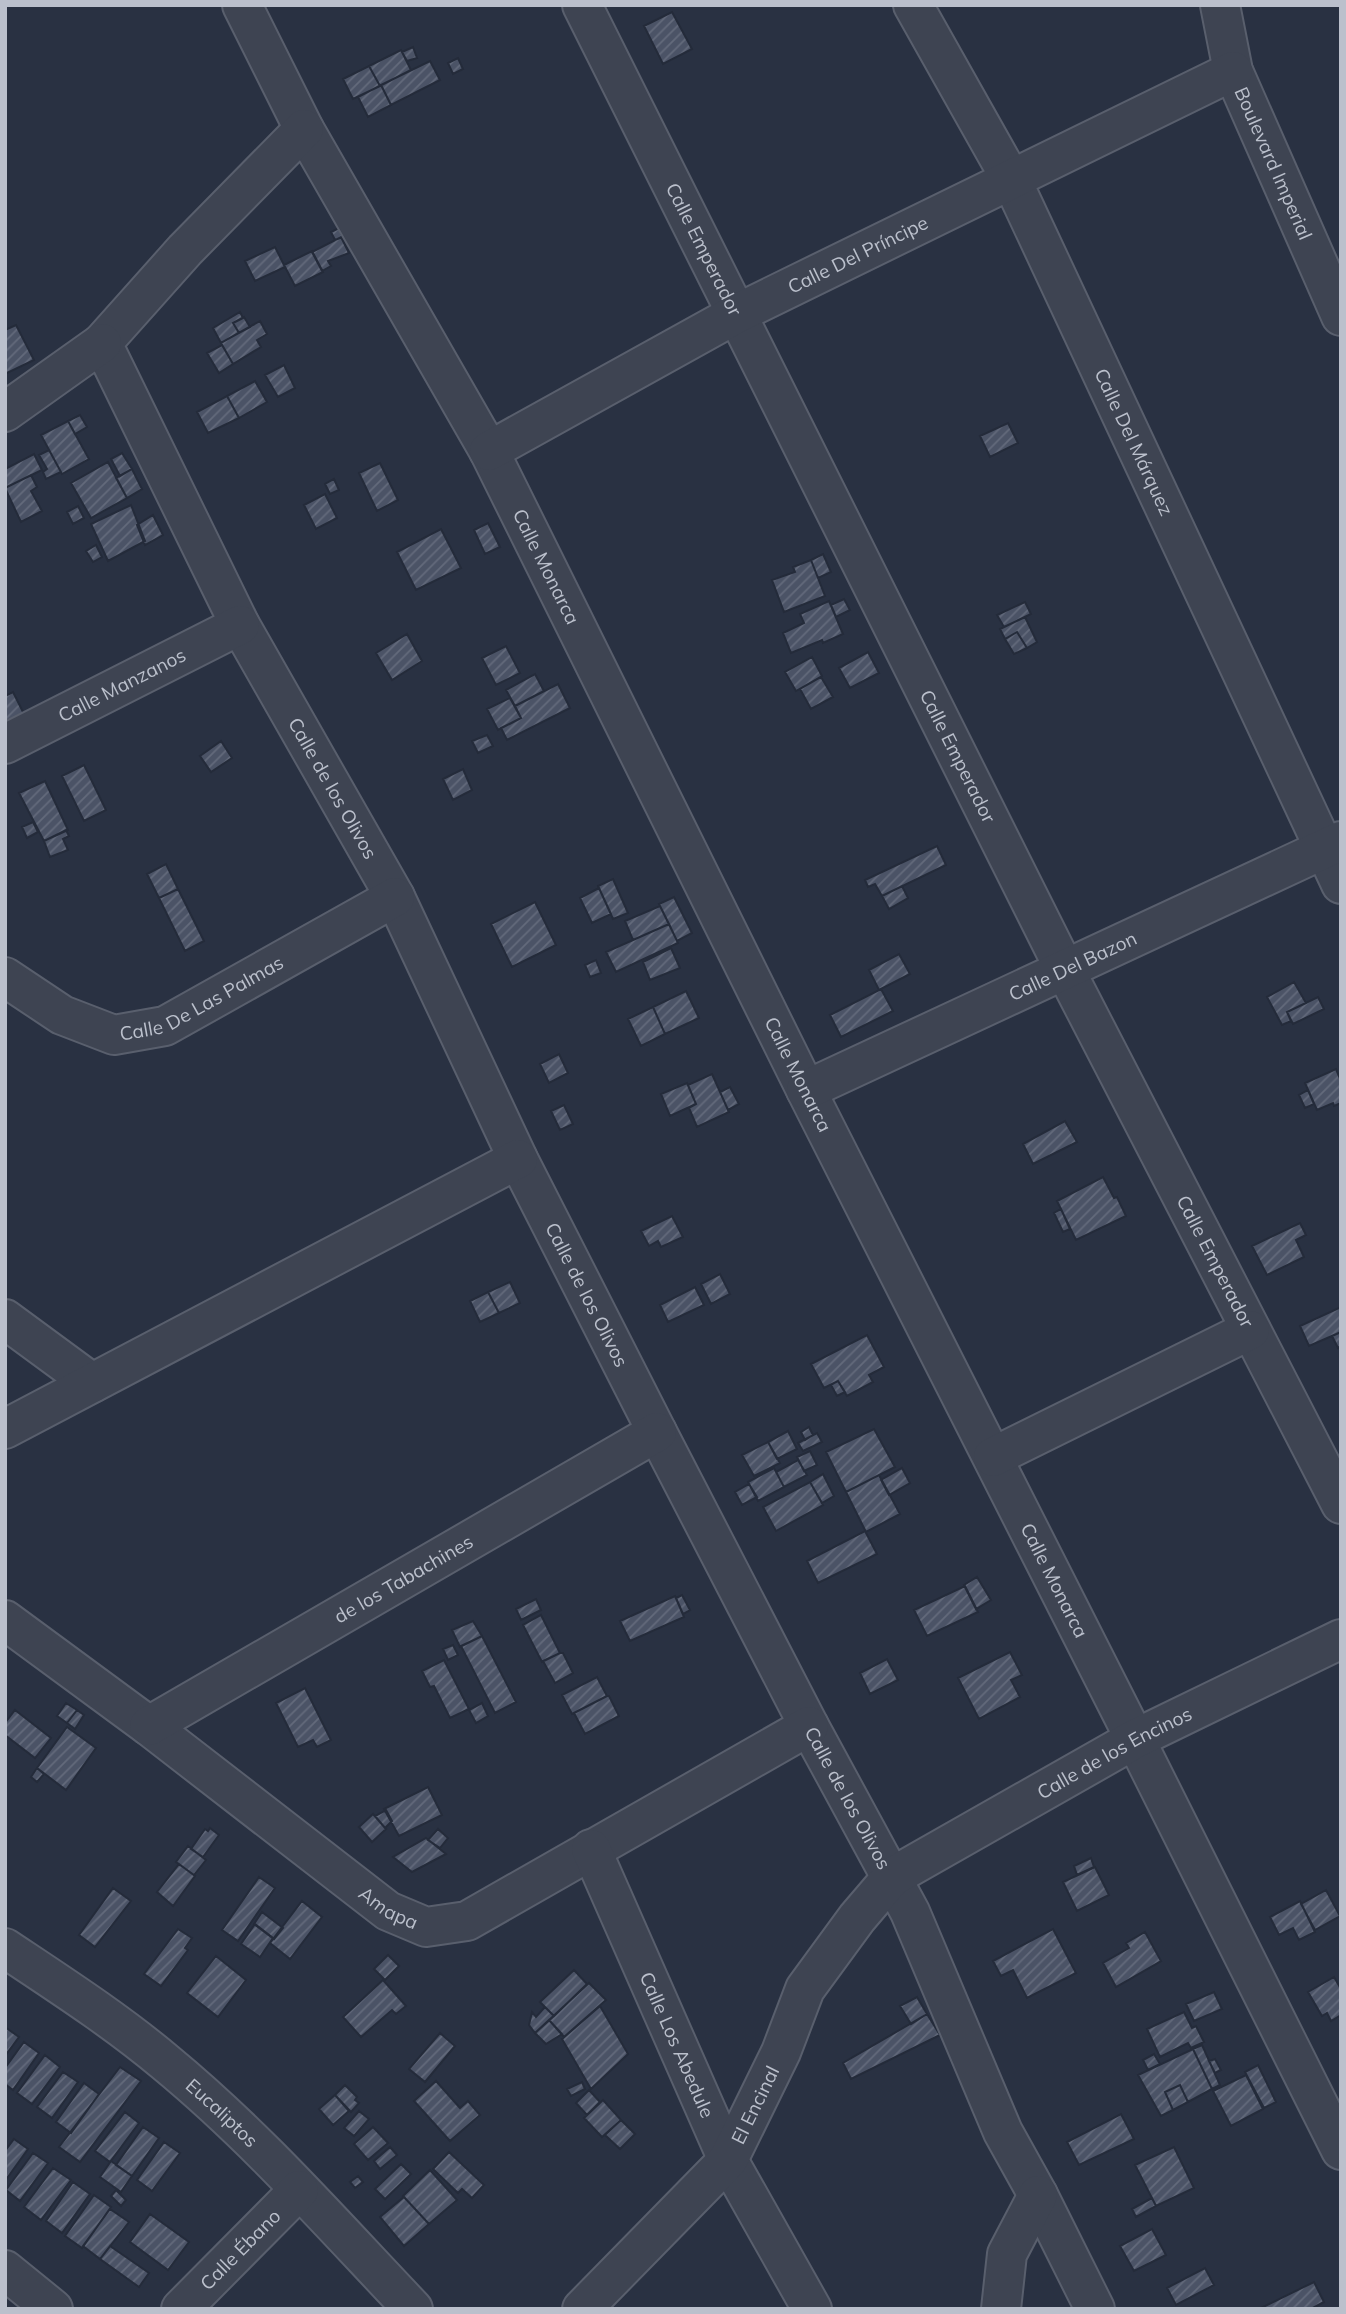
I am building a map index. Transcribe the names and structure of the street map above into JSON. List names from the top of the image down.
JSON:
{
  "streets": {
    "street": [
      "Boulevard Imperial",
      "Calle Emperador",
      "Calle Del Príncipe",
      "Calle Del Márquez",
      "Calle Monarca",
      "Calle Manzanos",
      "Calle de los Olivos",
      "Calle Del Bazon",
      "Calle De Las Palmas",
      "de los Tabachines",
      "Calle de los Encinos",
      "Amapa",
      "Calle Los Abedule",
      "El Encinal",
      "Eucaliptos",
      "Calle Ébano"
    ]
  },
  "crossings": [
    ["Boulevard Imperial", "Calle Del Príncipe"],
    ["Calle Emperador", "Calle Del Príncipe"],
    ["Calle Emperador", "Calle Del Bazon"],
    ["Calle Del Príncipe", "Calle Del Márquez"],
    ["Calle Del Príncipe", "Calle Monarca"],
    ["Calle Del Márquez", "Calle Del Bazon"],
    ["Calle Monarca", "Calle Del Bazon"],
    ["Calle Monarca", "Calle de los Encinos"],
    ["Calle Manzanos", "Calle de los Olivos"],
    ["Calle de los Olivos", "Calle De Las Palmas"],
    ["Calle de los Olivos", "de los Tabachines"],
    ["Calle de los Olivos", "Calle de los Encinos"],
    ["Calle de los Olivos", "Amapa"],
    ["Calle de los Olivos", "El Encinal"],
    ["de los Tabachines", "Amapa"],
    ["Calle de los Encinos", "El Encinal"],
    ["Amapa", "Calle Los Abedule"],
    ["Calle Los Abedule", "El Encinal"],
    ["Eucaliptos", "Calle Ébano"]
  ]
}
